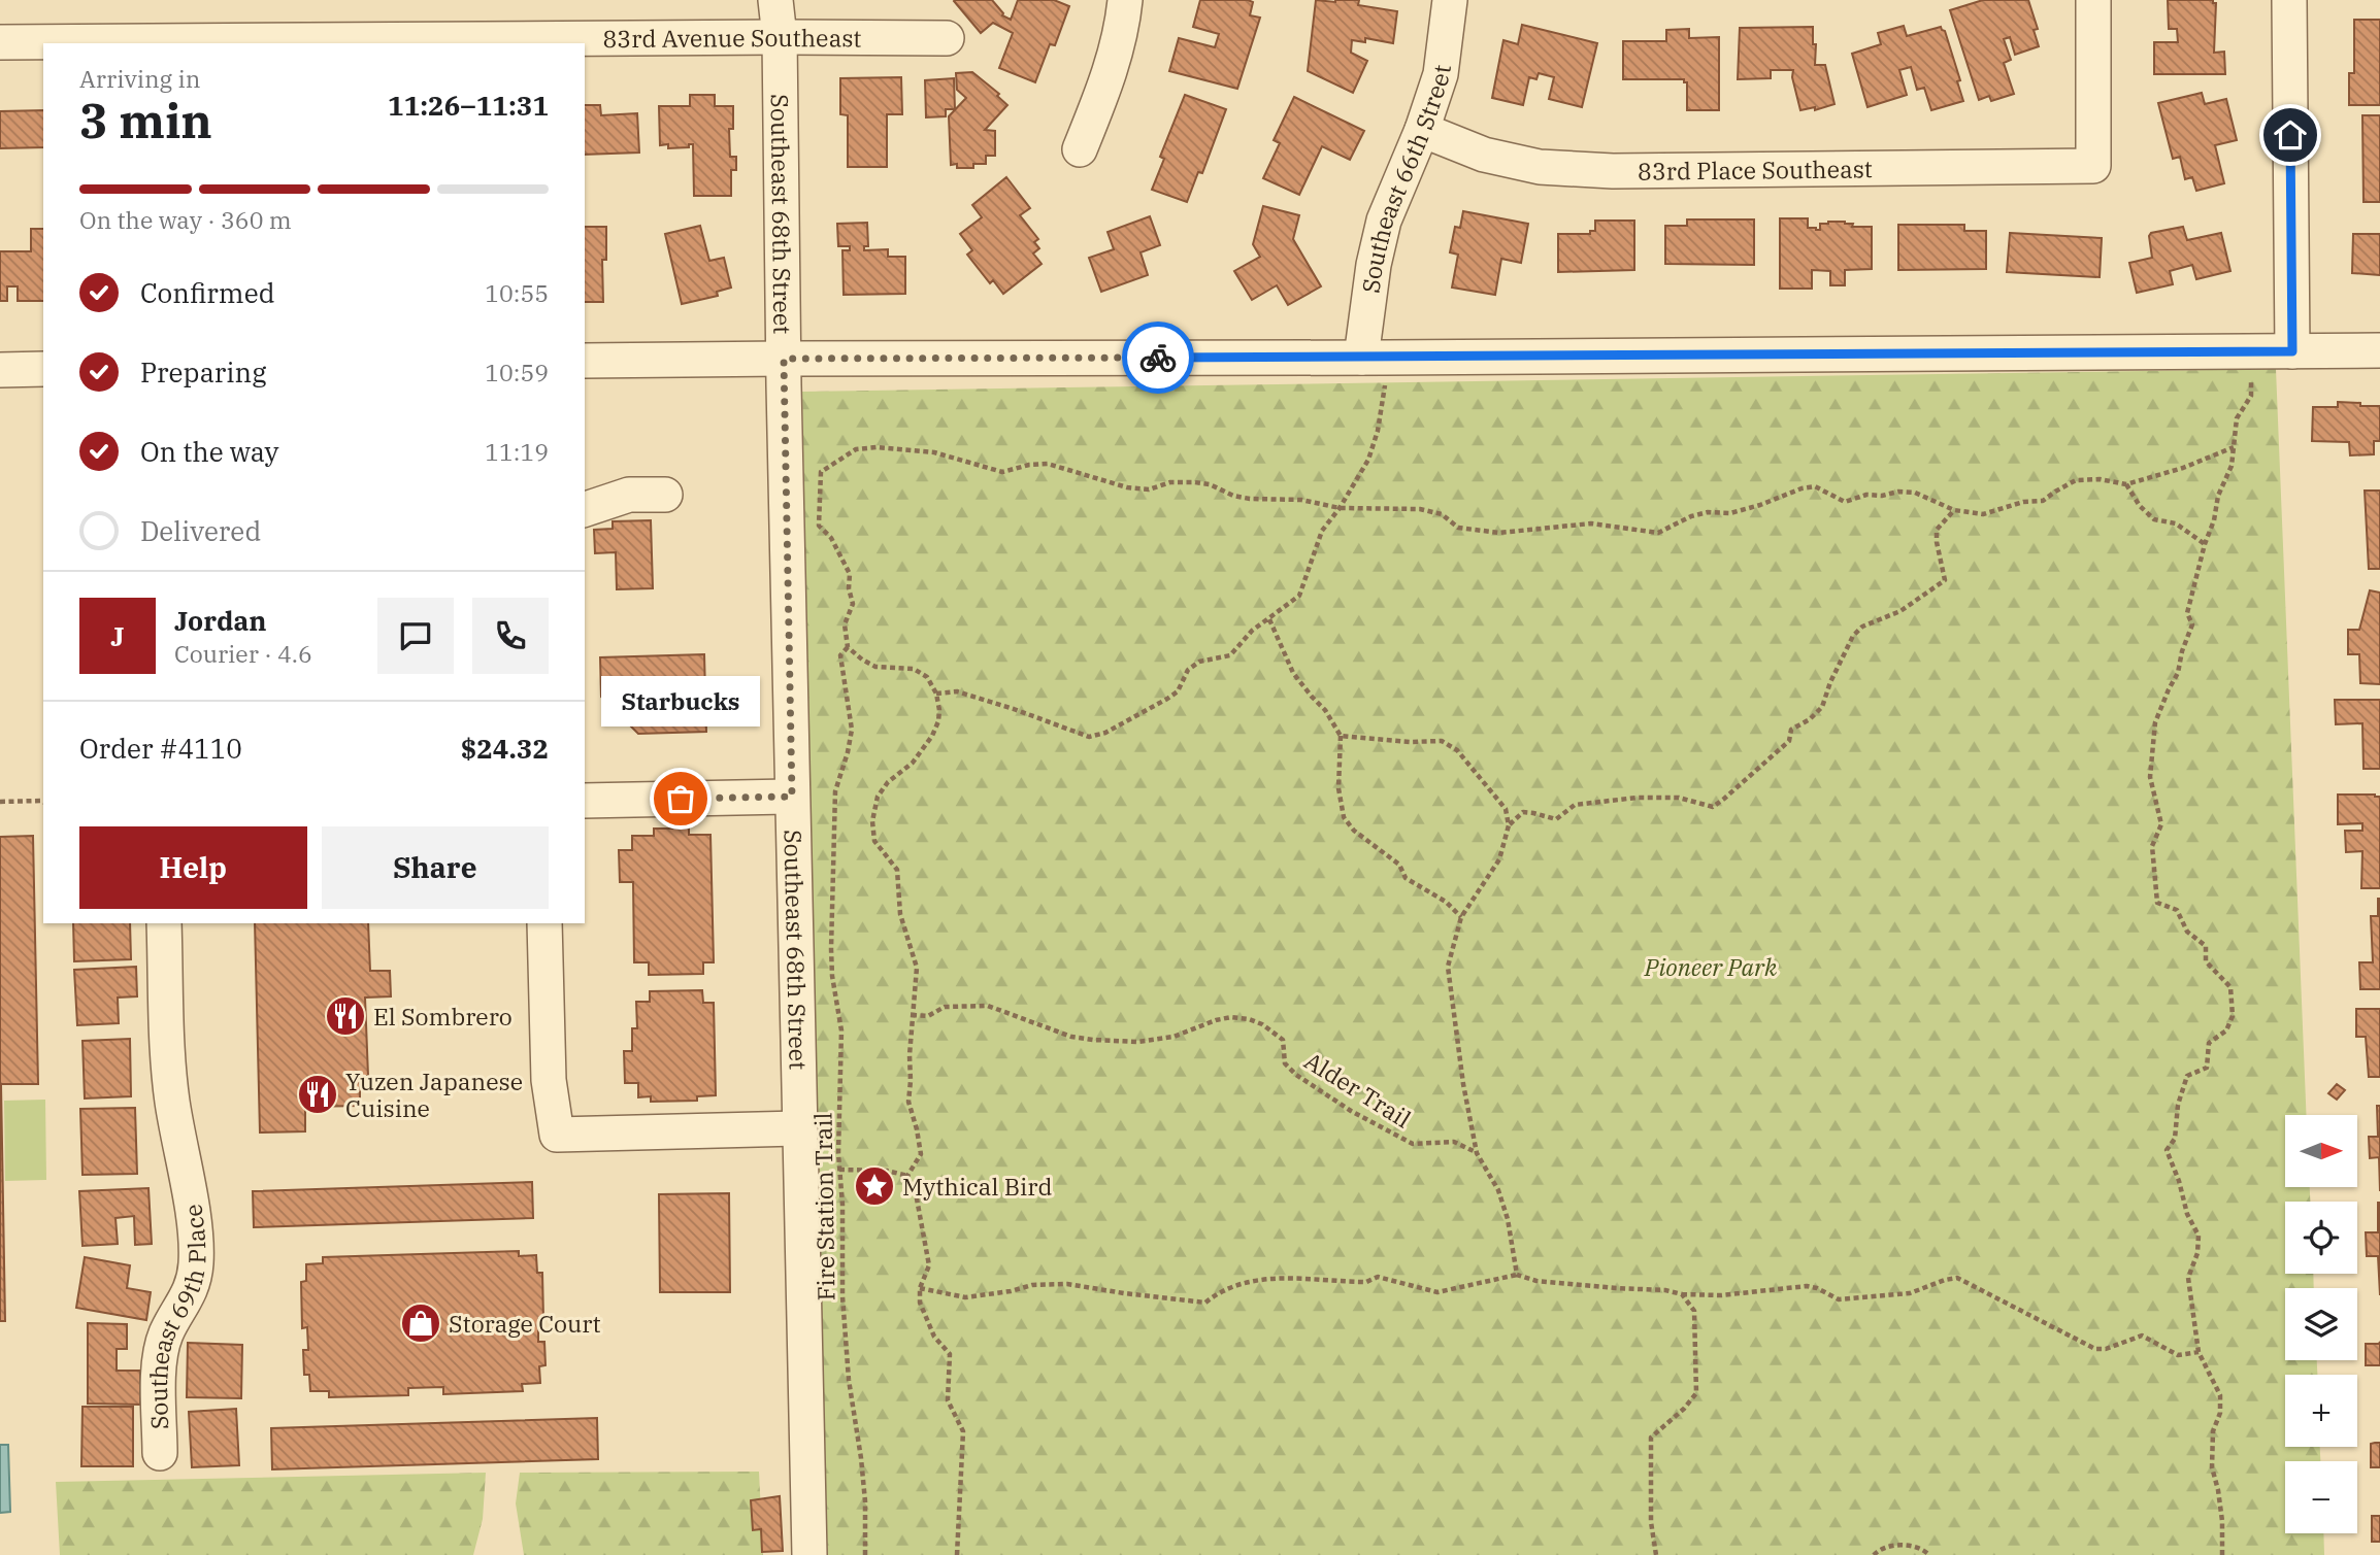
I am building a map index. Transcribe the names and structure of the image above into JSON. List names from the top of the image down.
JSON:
{
  "streets": {
    "street": [
      "83rd Avenue Southeast",
      "83rd Place Southeast",
      "Southeast 66th Street",
      "Southeast 68th Street",
      "Southeast 69th Place"
    ],
    "path": ["Alder Trail", "Fire Station Trail"]
  },
  "crossings": [
    ["83rd Avenue Southeast", "Southeast 68th Street"],
    ["83rd Place Southeast", "Southeast 66th Street"]
  ],
  "parks": ["Pioneer Park"],
  "places": {
    "other": ["Starbucks"],
    "restaurant": ["El Sombrero", "Yuzen Japanese Cuisine"],
    "place": ["Mythical Bird"],
    "shop": ["Storage Court"]
  },
  "north": "right",
  "page": {
    "heading": ["3 min", "Arriving in", "11:26–11:31"],
    "panel": [
      "Jordan",
      "Courier · 4.6",
      "Order #4110",
      "$24.32"
    ],
    "bar": "On the way · 360 m",
    "list": [
      ["Confirmed", "10:55"],
      ["Preparing", "10:59"],
      ["On the way", "11:19"],
      "Delivered"
    ],
    "round": "J",
    "bubble": "Starbucks",
    "buttons": ["Help", "Share"],
    "map_buttons": ["+", "−"]
  }
}
